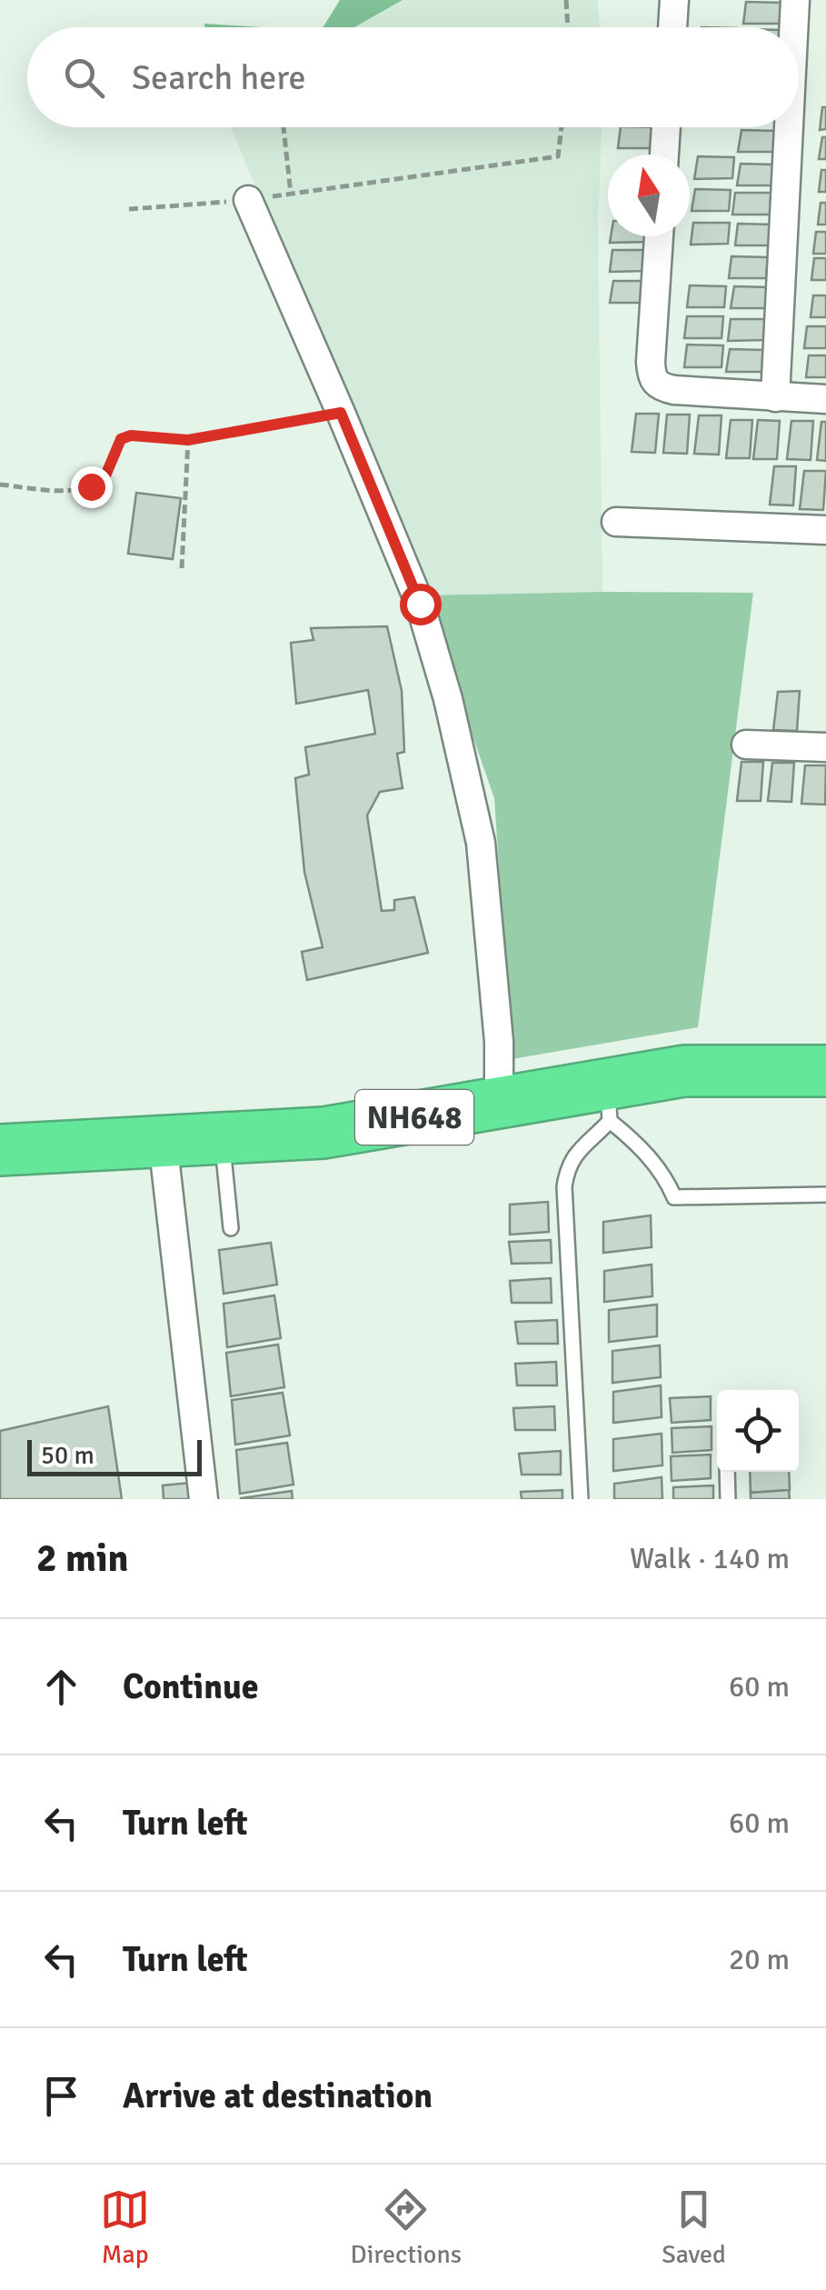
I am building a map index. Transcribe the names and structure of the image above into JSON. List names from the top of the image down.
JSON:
{
  "streets": {
    "highway": ["NH648"]
  },
  "scale_bar": "50 m",
  "north": "top",
  "page": {
    "search": "Search here",
    "scale": "50 m",
    "heading": ["2 min", "Walk · 140 m"],
    "list": [
      ["Continue", "60 m"],
      ["Turn left", "60 m"],
      ["Turn left", "20 m"],
      "Arrive at destination"
    ],
    "nav": ["Map", "Directions", "Saved"]
  }
}
